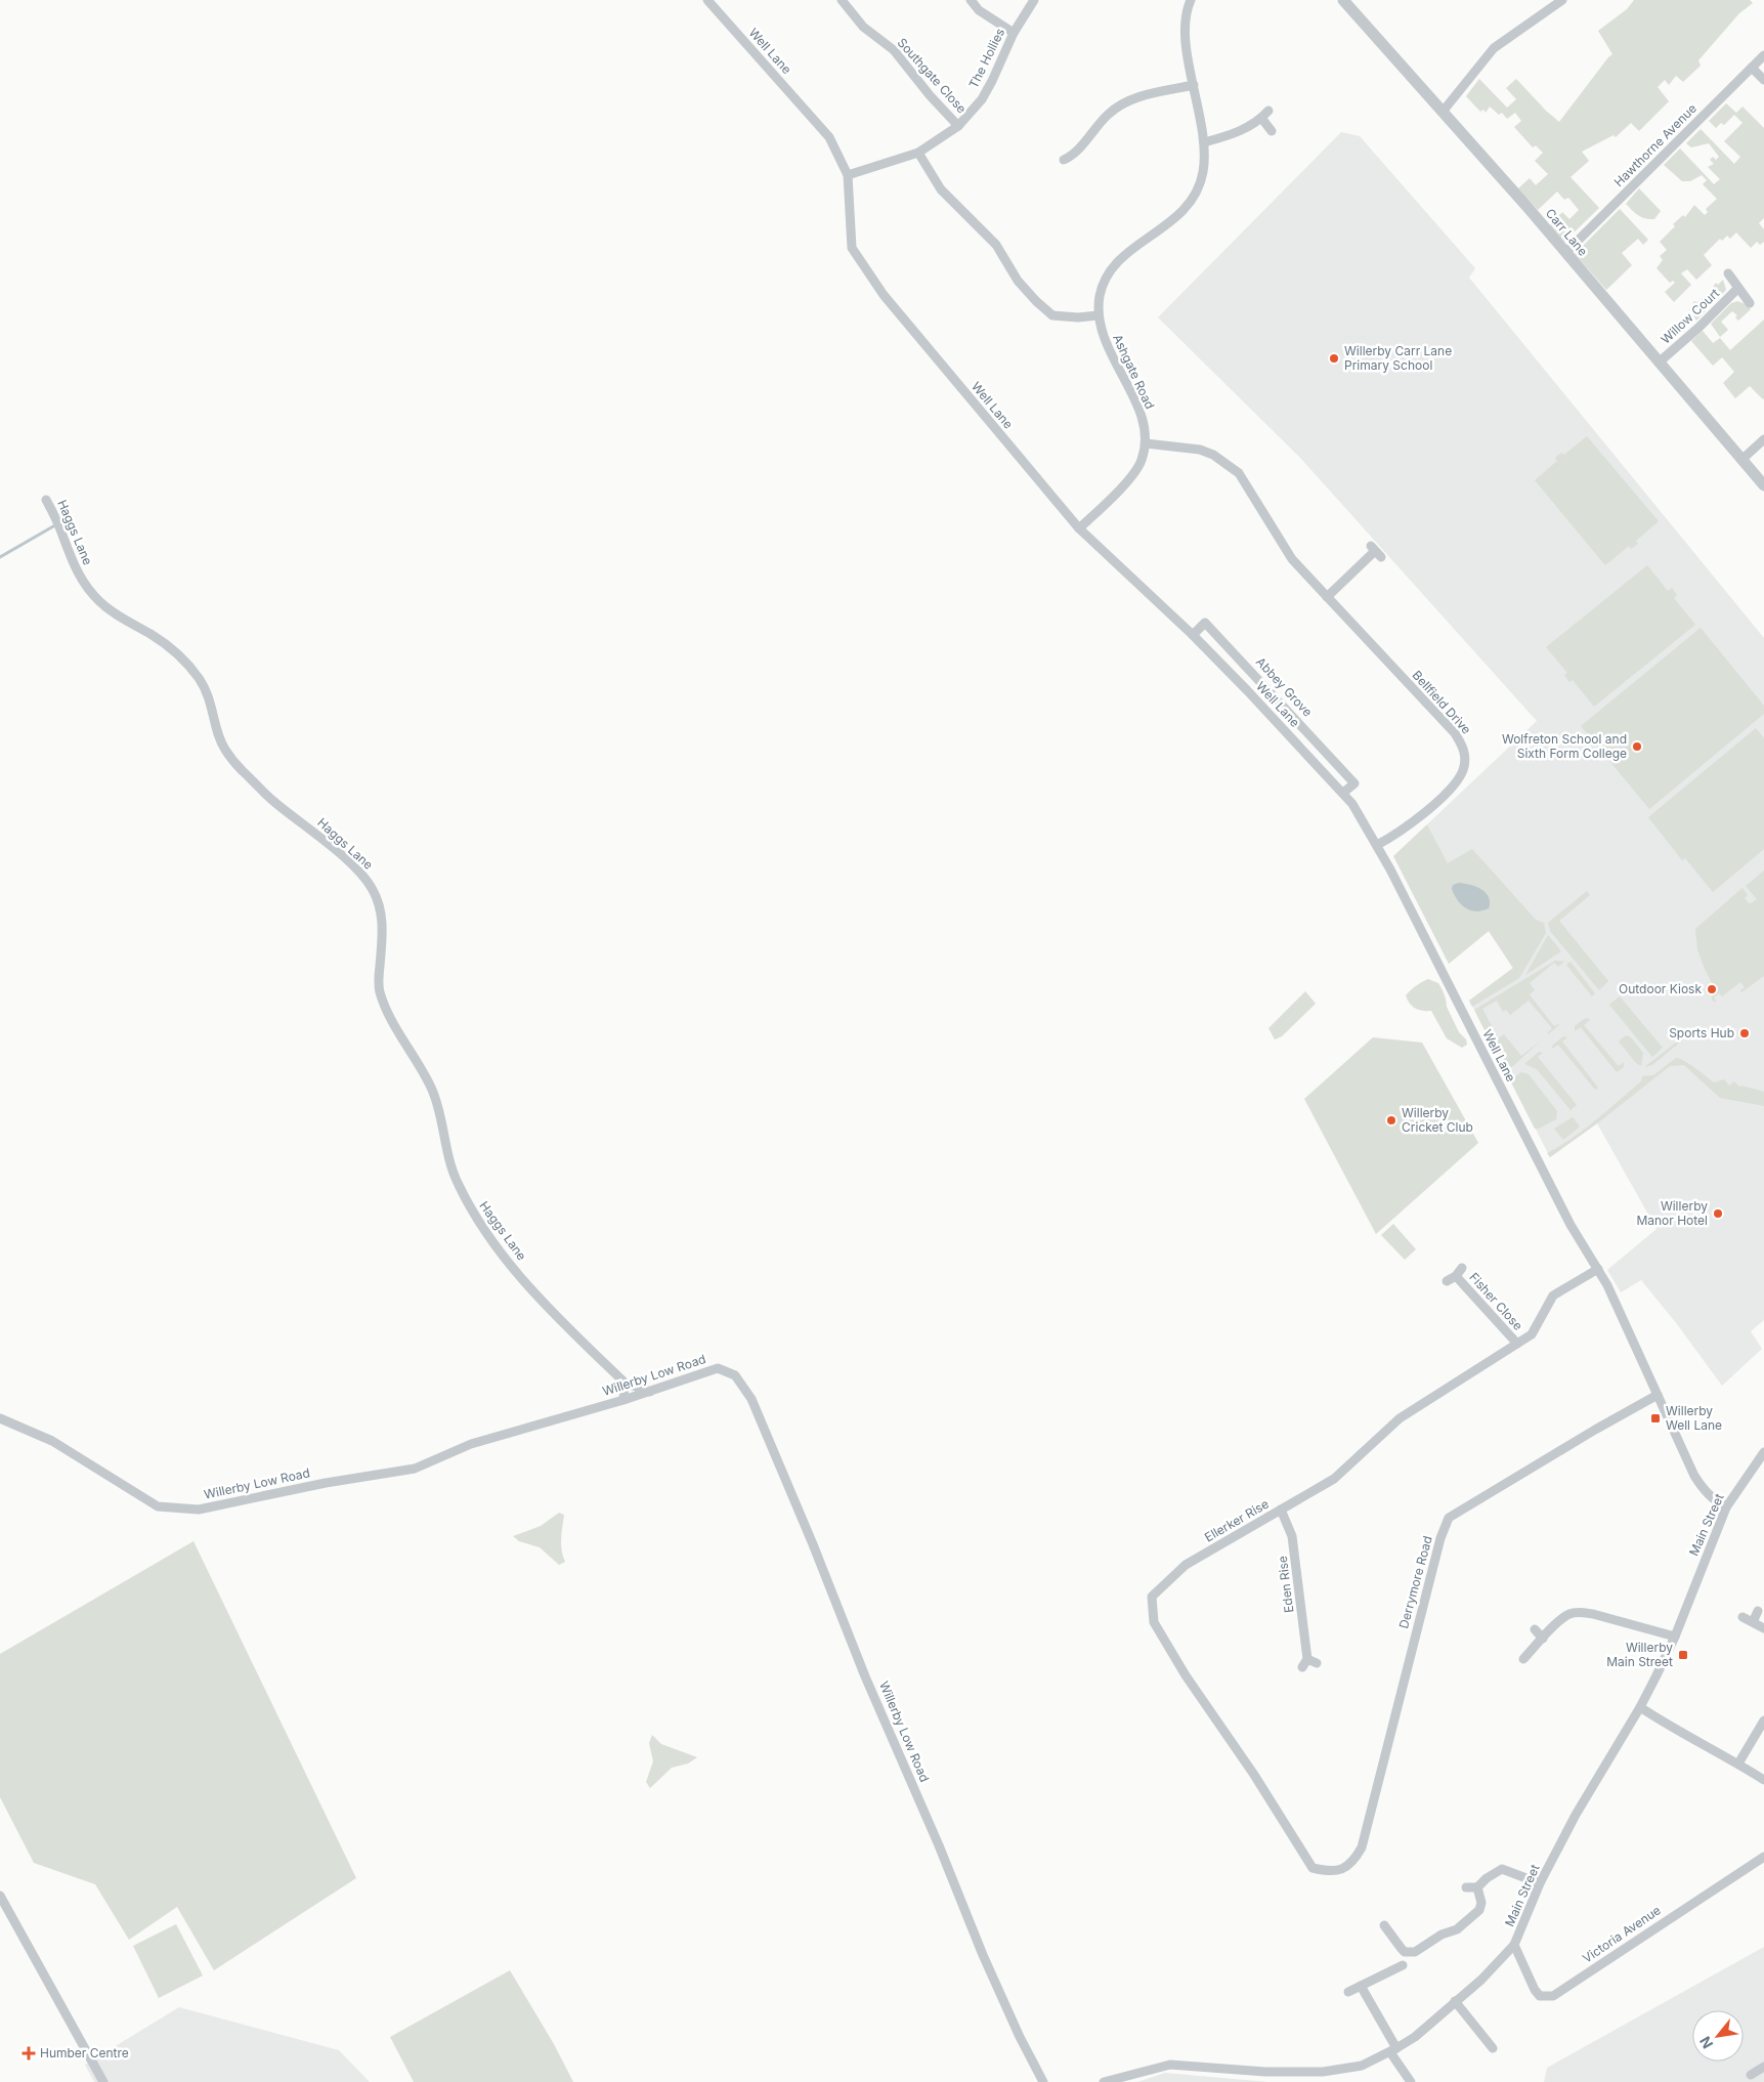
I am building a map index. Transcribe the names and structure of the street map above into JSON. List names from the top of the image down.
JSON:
{
  "streets": {
    "street": [
      "Well Lane",
      "The Hollies",
      "Southgate Close",
      "Hawthorne Avenue",
      "Carr Lane",
      "Willow Court",
      "Ashgate Road",
      "Haggs Lane",
      "Abbey Grove",
      "Bellfield Drive",
      "Fisher Close",
      "Willerby Low Road",
      "Ellerker Rise",
      "Main Street",
      "Derrymore Road",
      "Eden Rise",
      "Victoria Avenue"
    ]
  },
  "crossings": [
    ["Well Lane", "The Hollies"],
    ["Well Lane", "Ashgate Road"],
    ["Well Lane", "Abbey Grove"],
    ["Well Lane", "Bellfield Drive"],
    ["Well Lane", "Ellerker Rise"],
    ["Well Lane", "Main Street"],
    ["Well Lane", "Derrymore Road"],
    ["The Hollies", "Southgate Close"],
    ["Hawthorne Avenue", "Carr Lane"],
    ["Carr Lane", "Willow Court"],
    ["Ashgate Road", "Bellfield Drive"],
    ["Haggs Lane", "Willerby Low Road"],
    ["Fisher Close", "Ellerker Rise"],
    ["Ellerker Rise", "Derrymore Road"],
    ["Ellerker Rise", "Eden Rise"],
    ["Main Street", "Victoria Avenue"]
  ],
  "places": {
    "other": [
      "Willerby Carr Lane Primary School",
      "Wolfreton School and Sixth Form College",
      "Outdoor Kiosk",
      "Sports Hub",
      "Willerby Cricket Club",
      "Willerby Manor Hotel"
    ],
    "transit": ["Willerby Well Lane", "Willerby Main Street"],
    "health": ["Humber Centre"]
  },
  "north": "bottom left"
}
